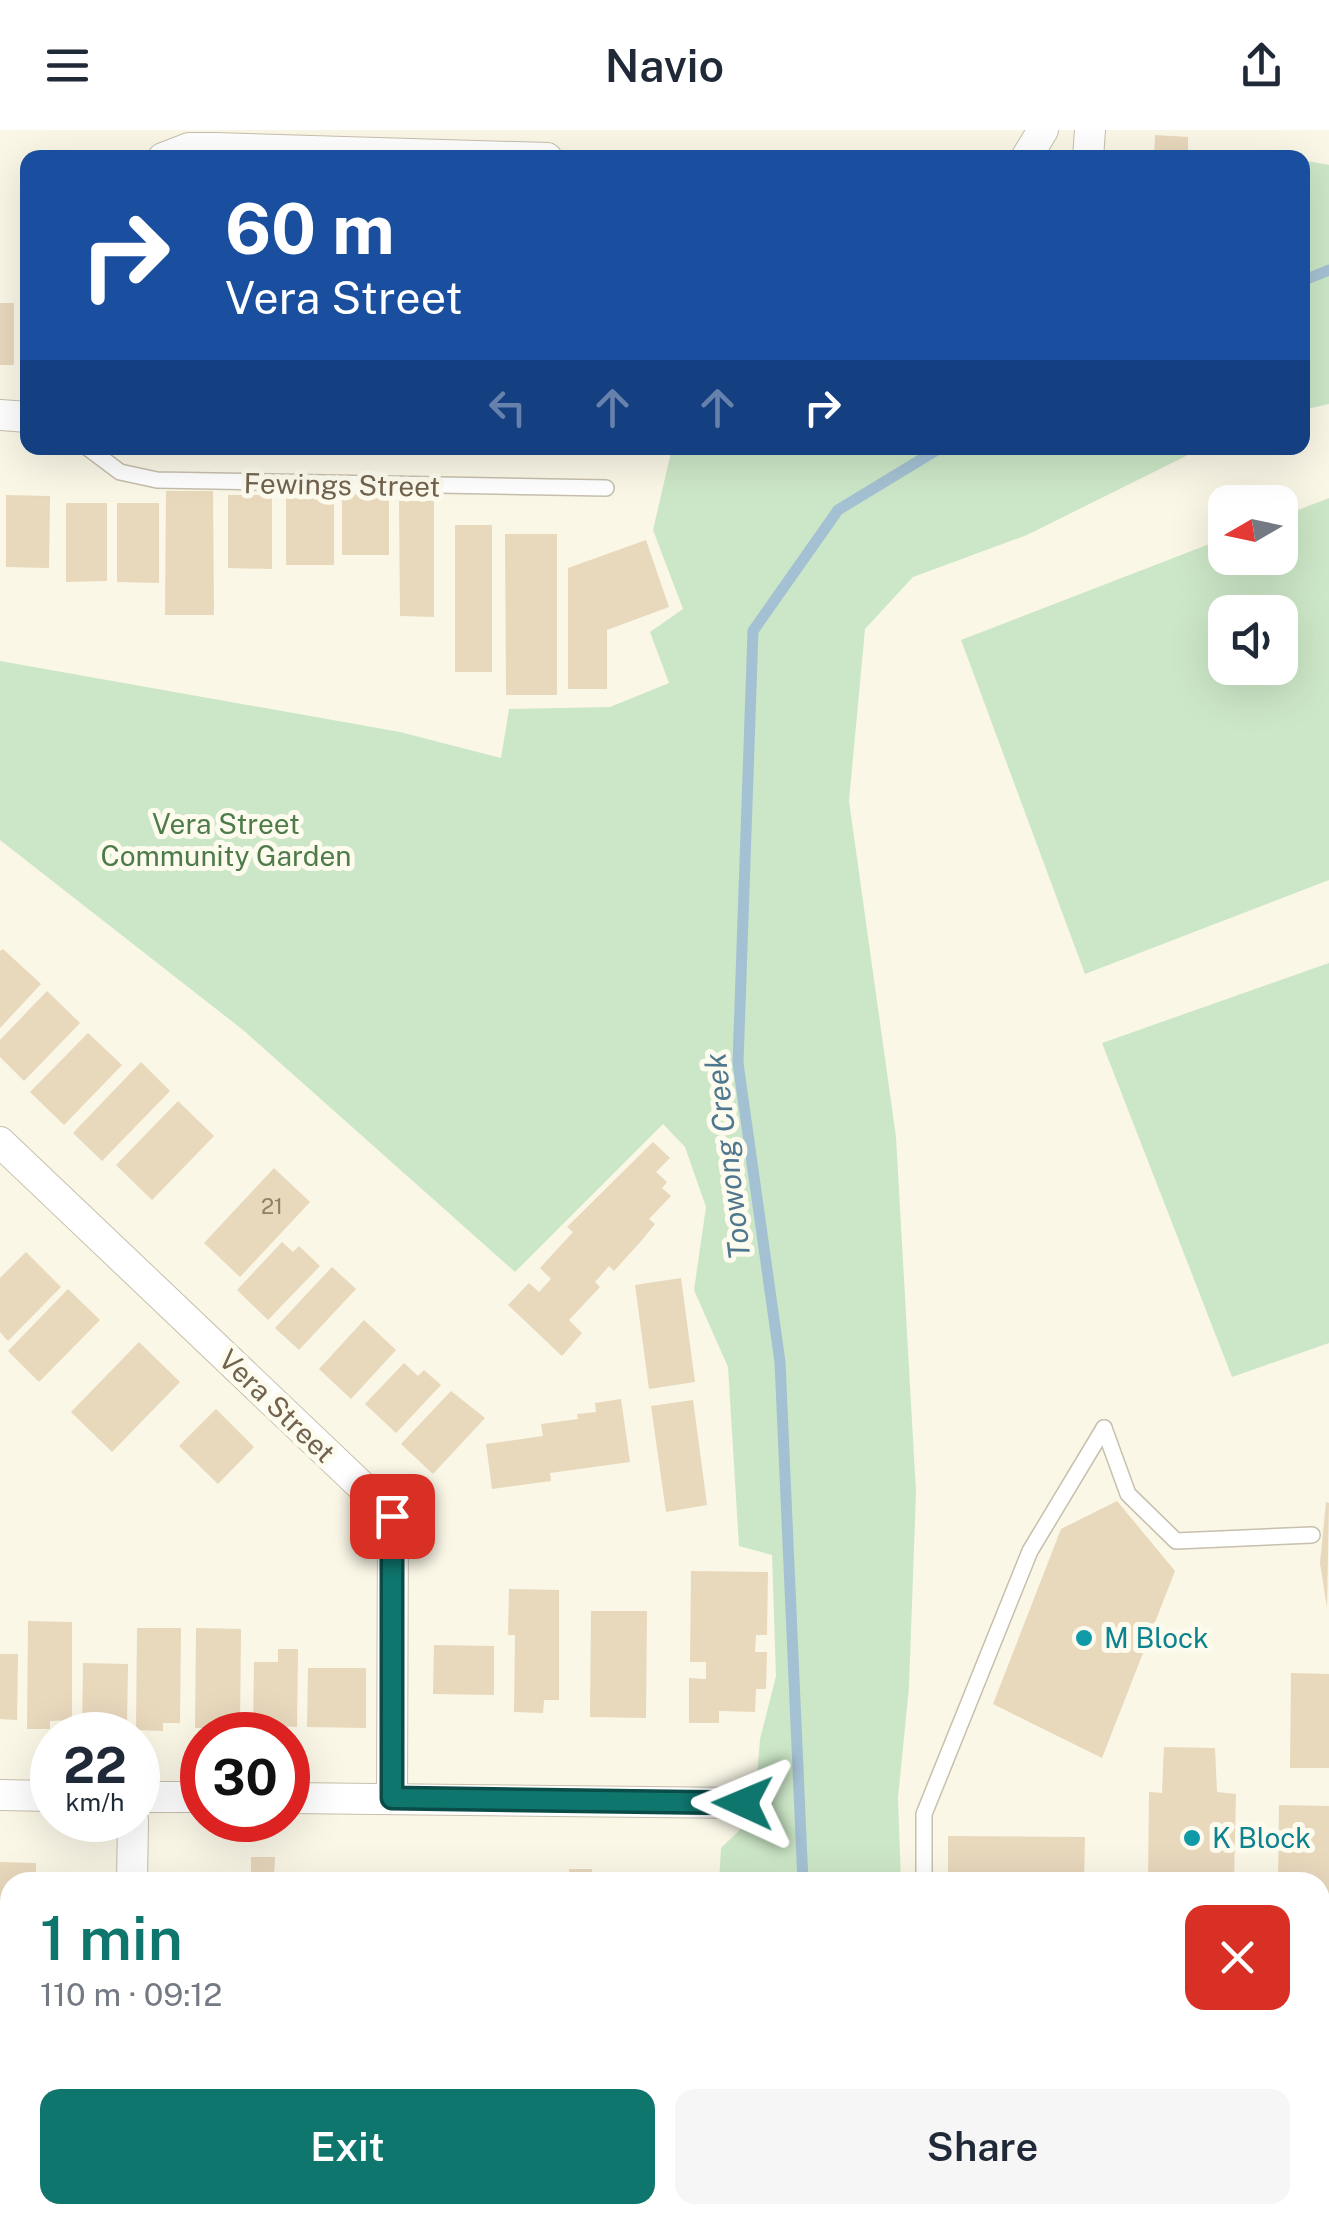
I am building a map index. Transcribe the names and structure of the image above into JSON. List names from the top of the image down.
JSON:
{
  "streets": {
    "street": ["Vera Street"],
    "lane": ["Fewings Street"]
  },
  "water": ["Toowong Creek"],
  "parks": ["Vera Street Community Garden"],
  "places": ["M Block", "K Block"],
  "house_numbers": ["21"],
  "north": "left",
  "page": {
    "header": "Navio",
    "turn": ["60 m", "Vera Street"],
    "speed": "22 km/h",
    "limit": "30",
    "heading": ["1 min", "110 m · 09:12"],
    "buttons": ["Exit", "Share"]
  }
}
